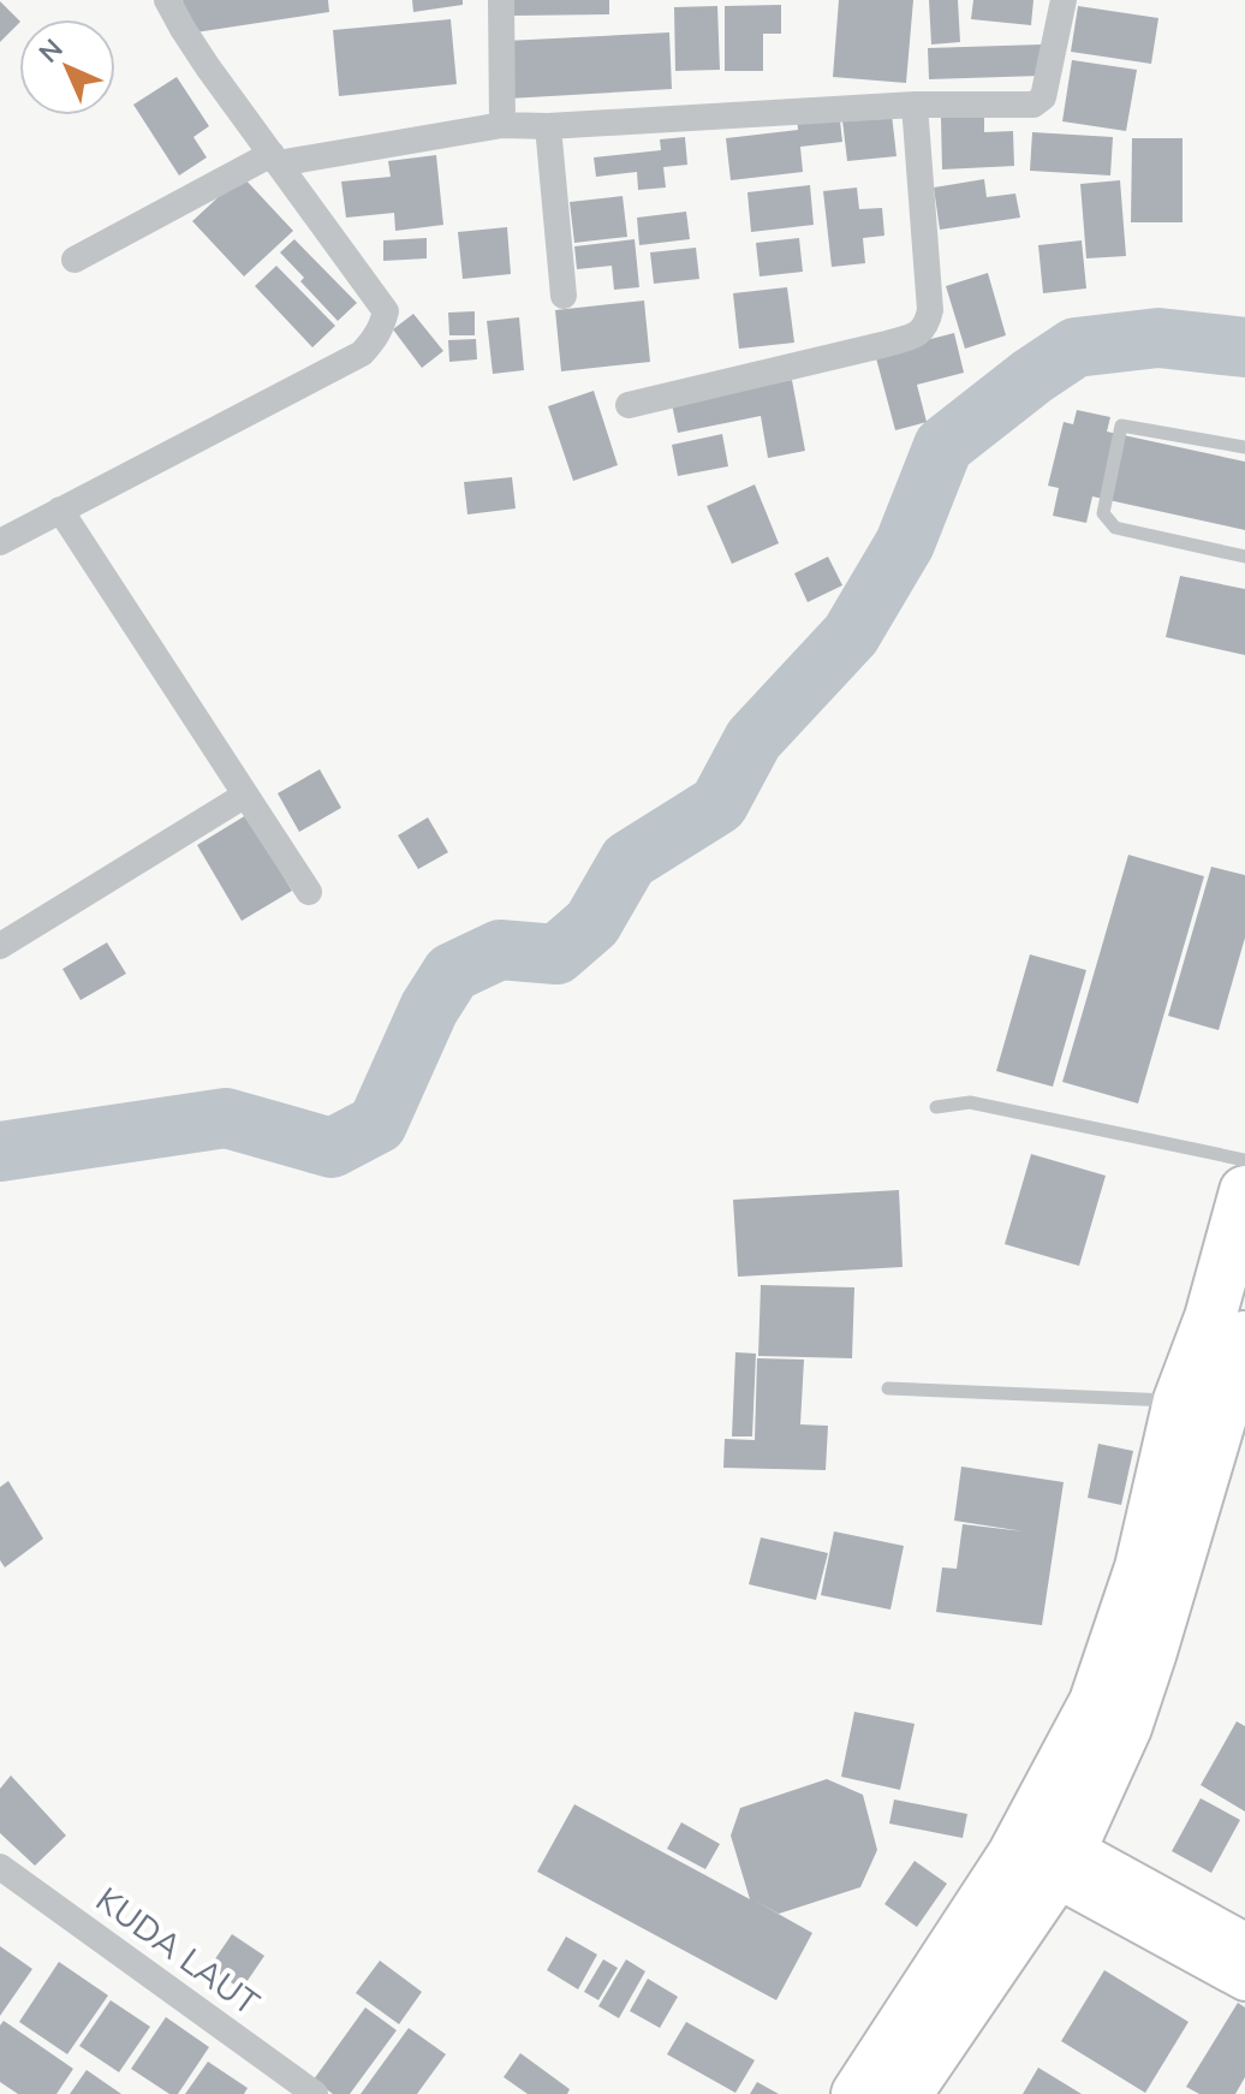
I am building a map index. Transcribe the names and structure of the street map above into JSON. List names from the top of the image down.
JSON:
{
  "streets": {
    "street": ["KUDA LAUT"]
  },
  "north": "top left"
}
